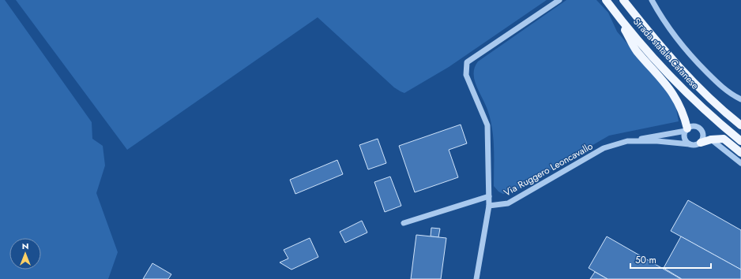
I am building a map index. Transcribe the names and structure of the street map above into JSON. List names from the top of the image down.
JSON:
{
  "streets": {
    "main road": ["Strada statale Catanese"],
    "street": ["Via Ruggero Leoncavallo"]
  },
  "scale_bar": "50 m",
  "north": "top"
}
